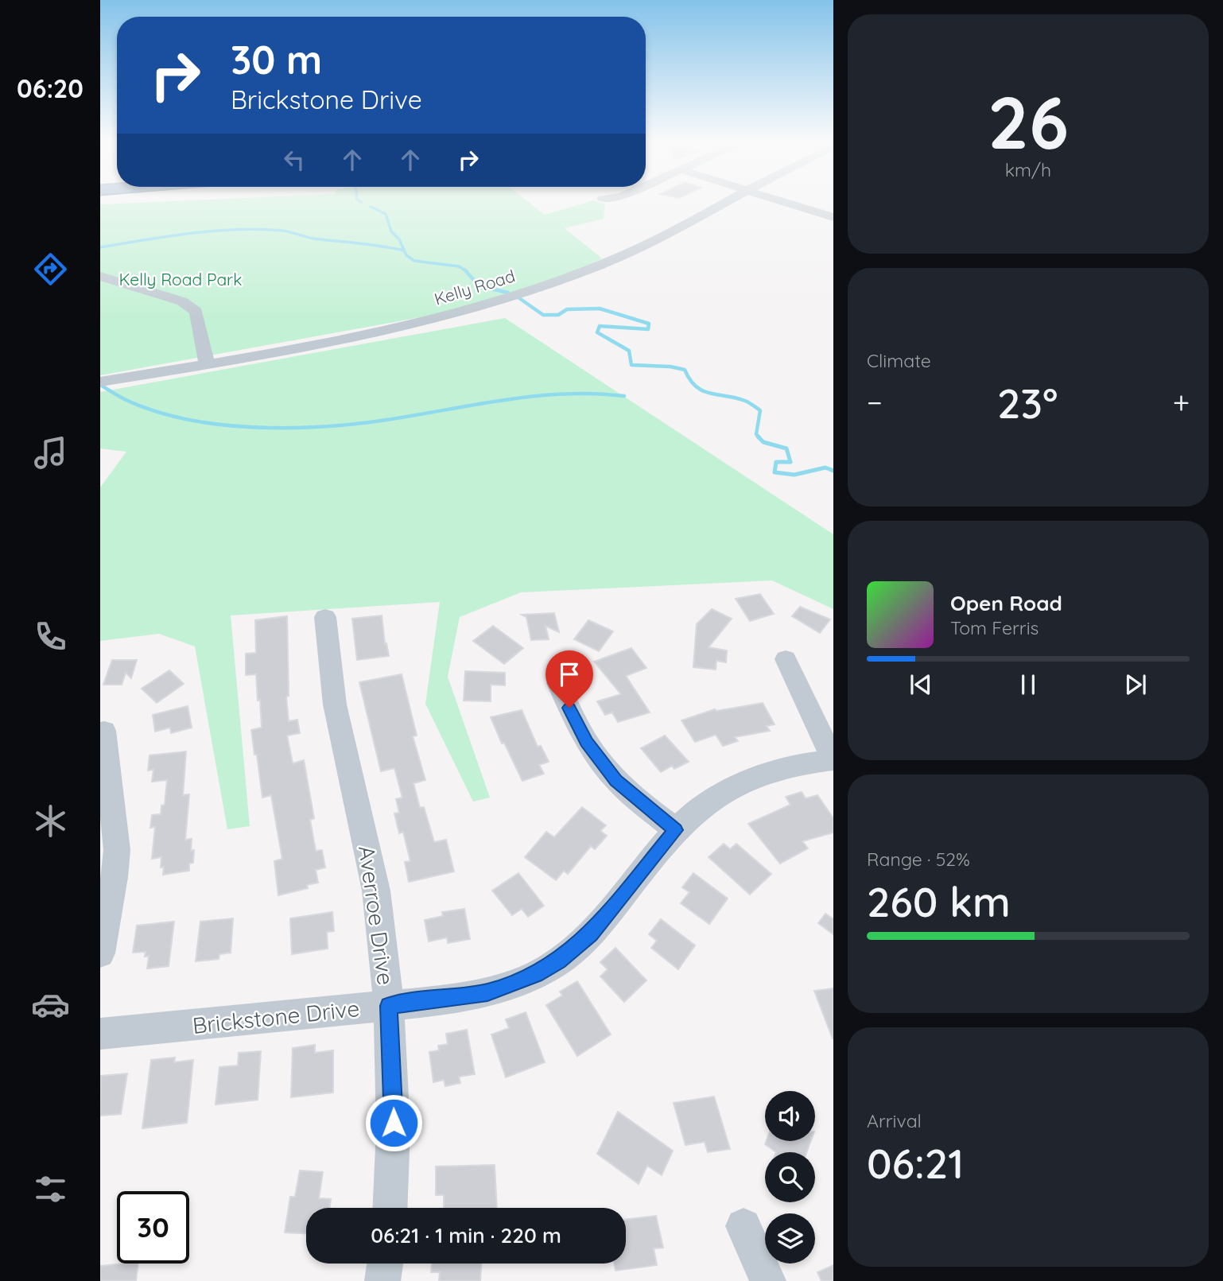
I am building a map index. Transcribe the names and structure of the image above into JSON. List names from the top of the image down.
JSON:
{
  "streets": {
    "street": ["Kelly Road", "Averroe Drive", "Brickstone Drive"]
  },
  "crossings": [
    ["Averroe Drive", "Brickstone Drive"]
  ],
  "parks": ["Kelly Road Park"],
  "page": {
    "tabs": "06:20",
    "tile": [
      ["26", "km/h"],
      "Climate",
      ["Range · 52%", "260 km"],
      ["Arrival", "06:21"]
    ],
    "turn": ["30 m", "Brickstone Drive"],
    "heat": ["−", "23°", "+"],
    "song": ["Open Road", "Tom Ferris"],
    "limit": "30",
    "trip": "06:21 · 1 min · 220 m"
  }
}
